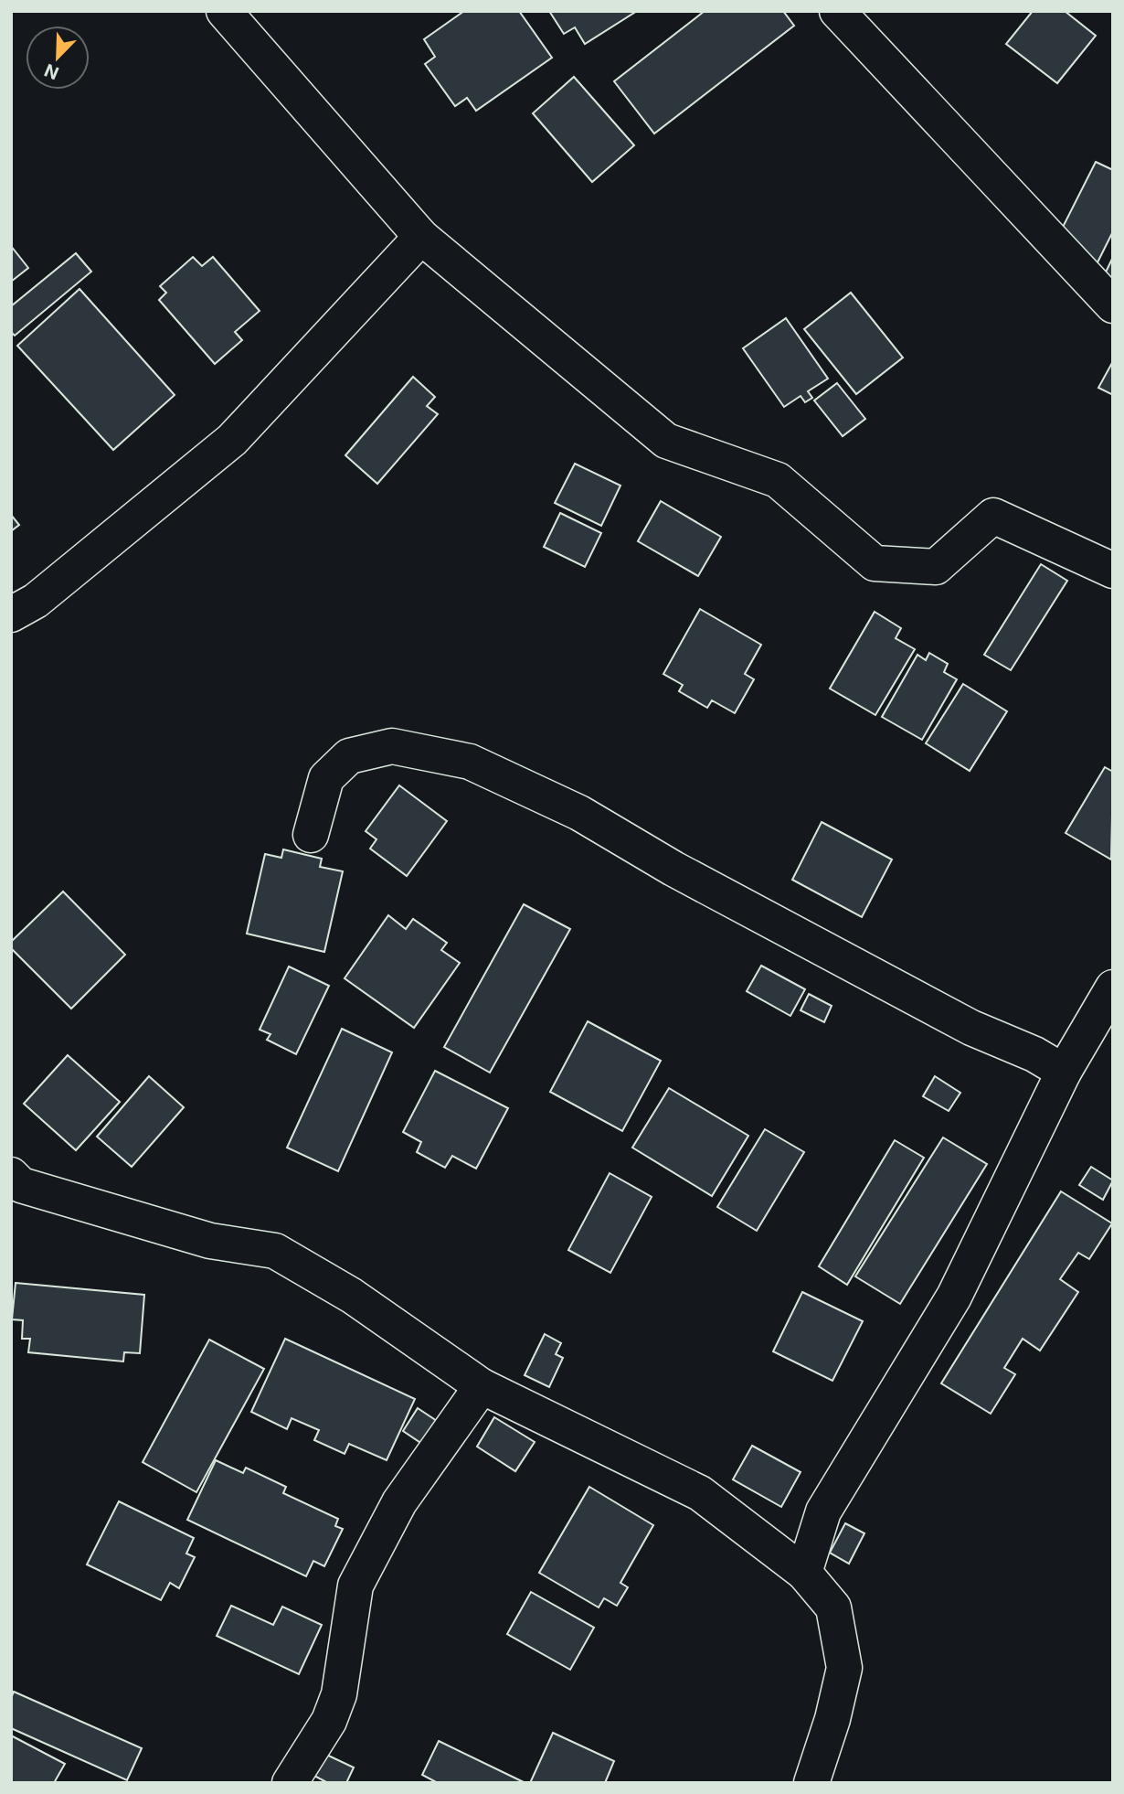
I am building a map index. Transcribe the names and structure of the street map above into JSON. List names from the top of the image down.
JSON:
{
  "north": "bottom left"
}
